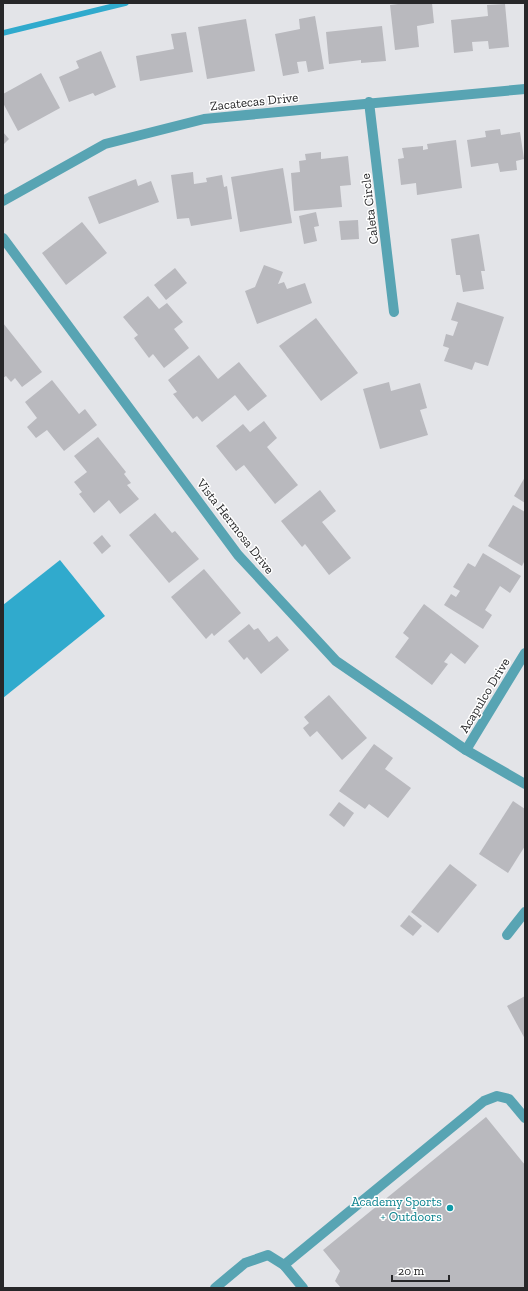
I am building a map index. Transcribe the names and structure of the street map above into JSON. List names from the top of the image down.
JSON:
{
  "streets": {
    "street": [
      "Zacatecas Drive",
      "Caleta Circle",
      "Vista Hermosa Drive",
      "Acapulco Drive"
    ]
  },
  "crossings": [
    ["Zacatecas Drive", "Caleta Circle"],
    ["Vista Hermosa Drive", "Acapulco Drive"]
  ],
  "places": ["Academy Sports + Outdoors"],
  "scale_bar": "20 m"
}
